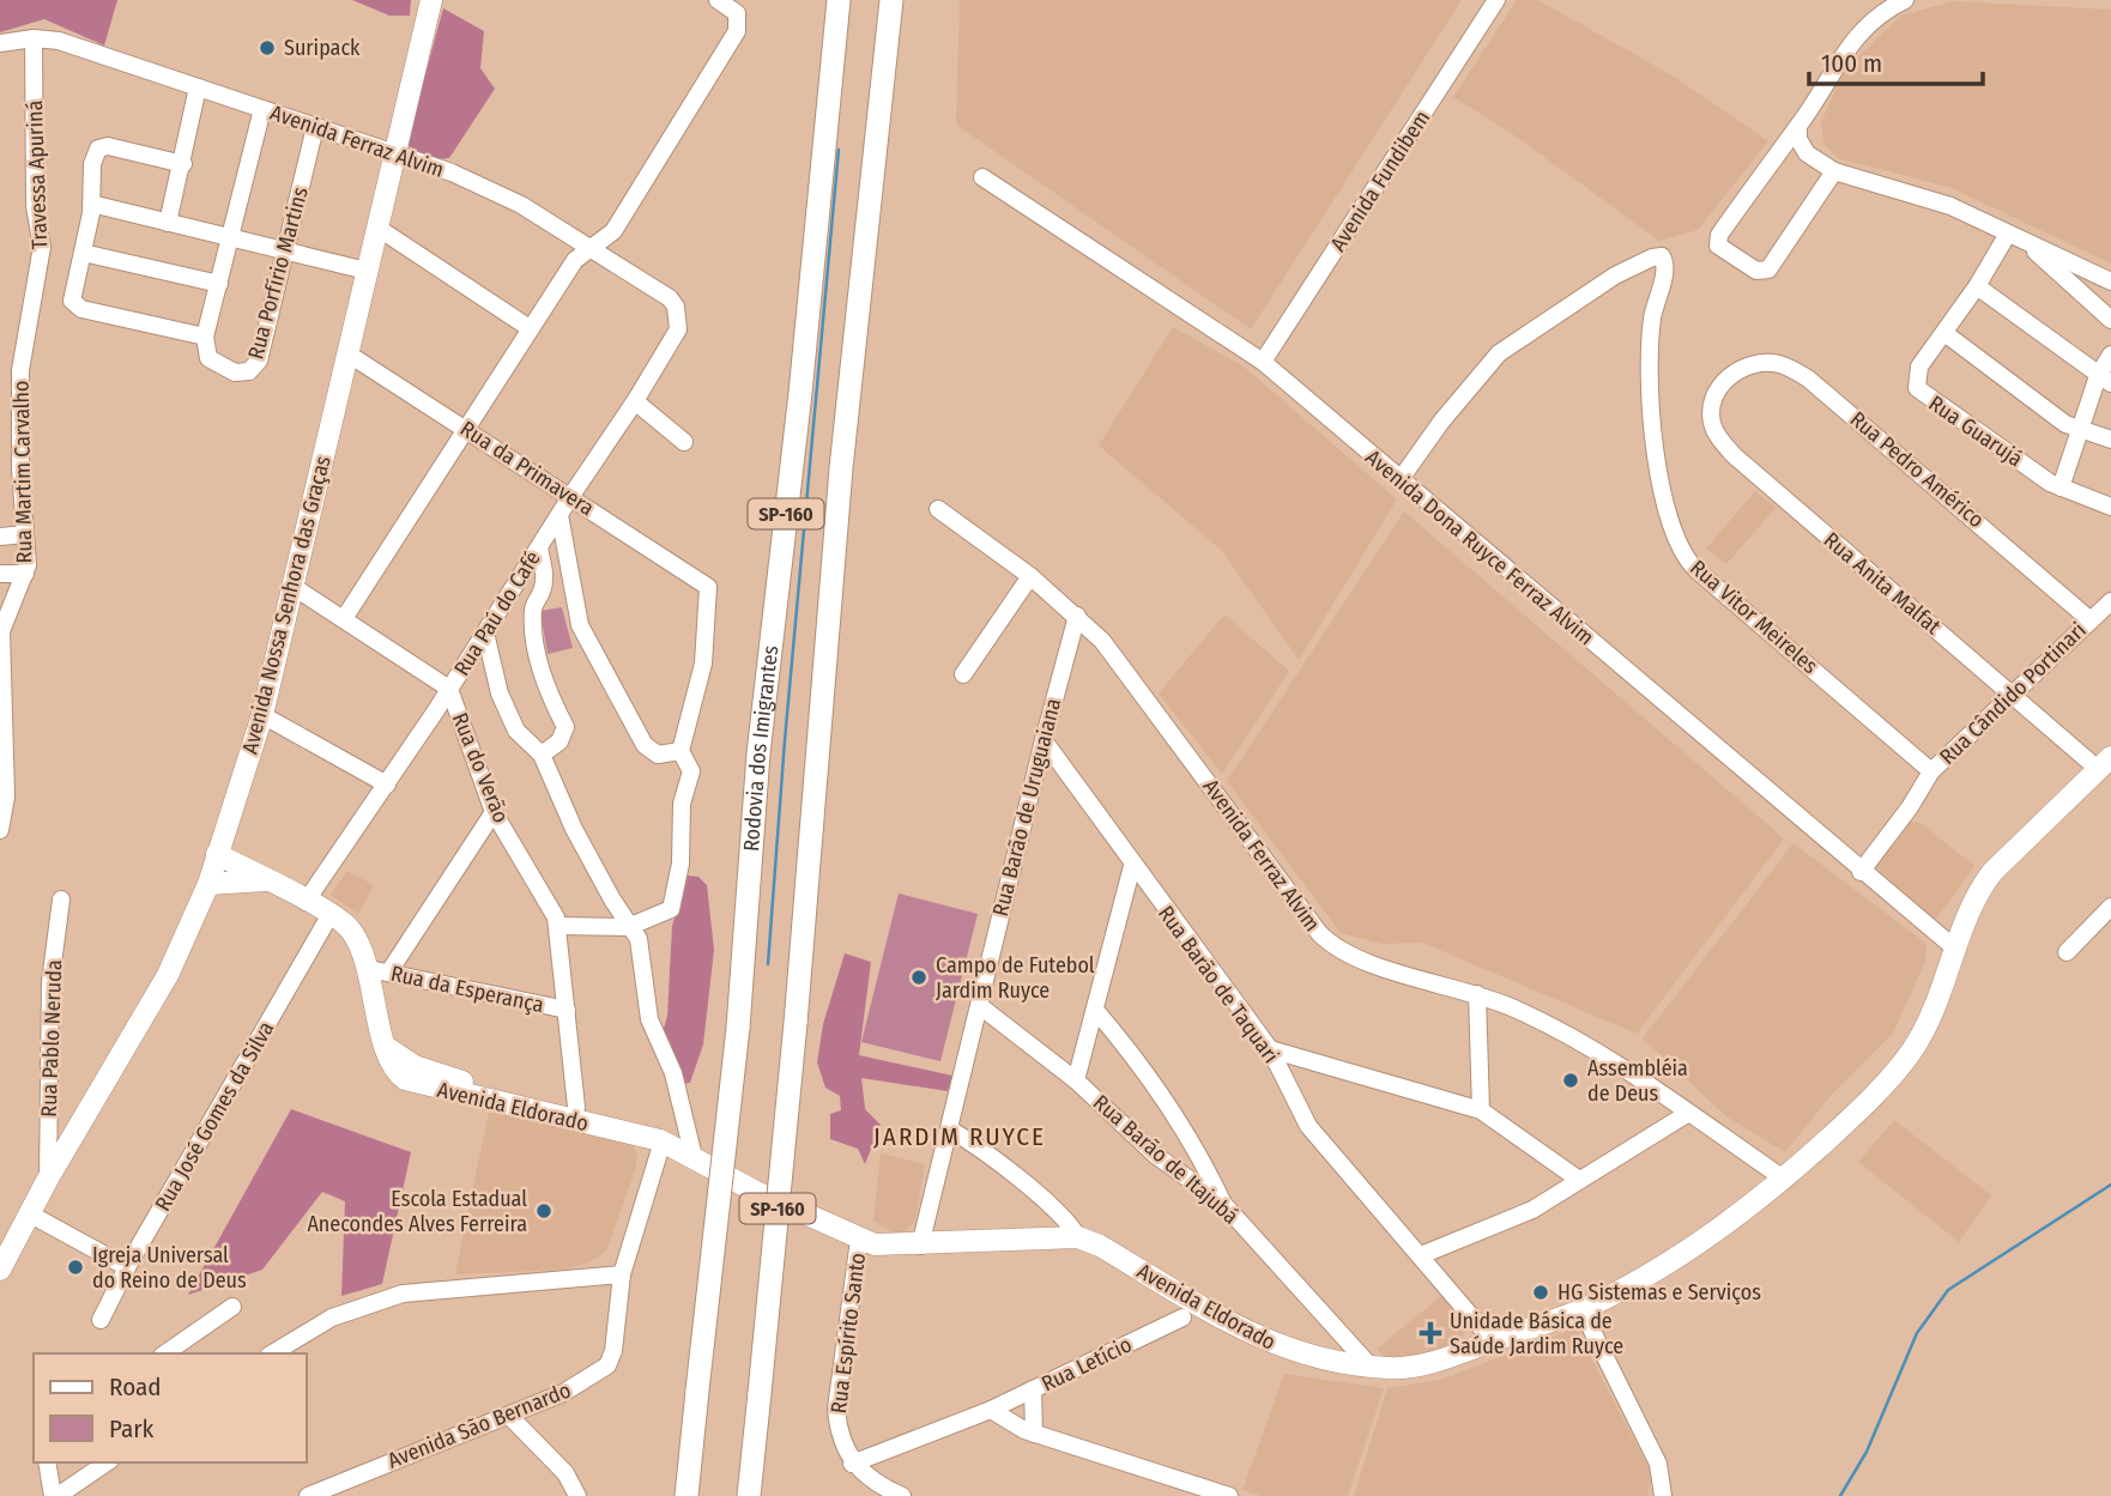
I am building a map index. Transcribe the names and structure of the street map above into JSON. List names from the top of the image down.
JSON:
{
  "streets": {
    "highway": ["SP-160", "Rodovia dos Imigrantes"],
    "main road": ["Avenida Nossa Senhora das Graças", "Avenida Eldorado"],
    "street": [
      "Avenida Ferraz Alvim",
      "Travessa Apuriná",
      "Avenida Fundibem",
      "Rua Porfírio Martins",
      "Rua Guarujá",
      "Rua da Primavera",
      "Rua Pedro Américo",
      "Rua Martim Carvalho",
      "Avenida Dona Ruyce Ferraz Alvim",
      "Rua Anita Malfat",
      "Rua Paú do Café",
      "Rua Vitor Meireles",
      "Rua Cândido Portinari",
      "Rua do Verão",
      "Rua Barão de Uruguaiana",
      "Rua Barão de Taquari",
      "Rua da Esperança",
      "Rua Pablo Neruda",
      "Rua José Gomes da Silva",
      "Rua Barão de Itajubá",
      "Rua Espírito Santo",
      "Rua Letício",
      "Avenida São Bernardo"
    ]
  },
  "crossings": [
    ["Avenida Ferraz Alvim", "Travessa Apuriná"],
    ["Avenida Ferraz Alvim", "Rua Porfírio Martins"],
    ["Avenida Ferraz Alvim", "Avenida Nossa Senhora das Graças"],
    ["Avenida Ferraz Alvim", "Rua Paú do Café"],
    ["Avenida Ferraz Alvim", "Rua Barão de Uruguaiana"],
    ["Avenida Ferraz Alvim", "Avenida Eldorado"],
    ["Travessa Apuriná", "Rua Martim Carvalho"],
    ["Avenida Fundibem", "Avenida Dona Ruyce Ferraz Alvim"],
    ["Rua da Primavera", "Avenida Nossa Senhora das Graças"],
    ["Rua da Primavera", "Rua Paú do Café"],
    ["Rua Pedro Américo", "Rua Anita Malfat"],
    ["Rua Pedro Américo", "Rua Cândido Portinari"],
    ["Avenida Dona Ruyce Ferraz Alvim", "Rua Vitor Meireles"],
    ["Avenida Dona Ruyce Ferraz Alvim", "Rua Cândido Portinari"],
    ["Avenida Dona Ruyce Ferraz Alvim", "Avenida Eldorado"],
    ["Rua Anita Malfat", "Rua Cândido Portinari"],
    ["Rua Anita Malfat", "Avenida Eldorado"],
    ["Avenida Nossa Senhora das Graças", "Rua do Verão"],
    ["Avenida Nossa Senhora das Graças", "Rua Pablo Neruda"],
    ["Avenida Nossa Senhora das Graças", "Avenida Eldorado"],
    ["Rua Paú do Café", "Rua do Verão"],
    ["Rua Paú do Café", "Avenida Eldorado"],
    ["Rua Vitor Meireles", "Rua Cândido Portinari"],
    ["Rua do Verão", "Rua da Esperança"],
    ["Rua do Verão", "Avenida Eldorado"],
    ["Rua Barão de Uruguaiana", "Rua Barão de Taquari"],
    ["Rua Barão de Uruguaiana", "Avenida Eldorado"],
    ["Rua Barão de Uruguaiana", "Rua Barão de Itajubá"],
    ["Rua Barão de Taquari", "Avenida Eldorado"],
    ["Rua da Esperança", "Avenida Eldorado"],
    ["Avenida Eldorado", "Rua José Gomes da Silva"],
    ["Avenida Eldorado", "Rua Barão de Itajubá"],
    ["Avenida Eldorado", "Rua Espírito Santo"],
    ["Rua Espírito Santo", "Rua Letício"]
  ],
  "districts": ["JARDIM RUYCE"],
  "places": {
    "other": [
      "Suripack",
      "Campo de Futebol Jardim Ruyce",
      "Assembléia de Deus",
      "Escola Estadual Anecondes Alves Ferreira",
      "Igreja Universal do Reino de Deus",
      "HG Sistemas e Serviços"
    ],
    "health": ["Unidade Básica de Saúde Jardim Ruyce"]
  },
  "legend": ["Road", "Park"],
  "scale_bar": "100 m"
}
